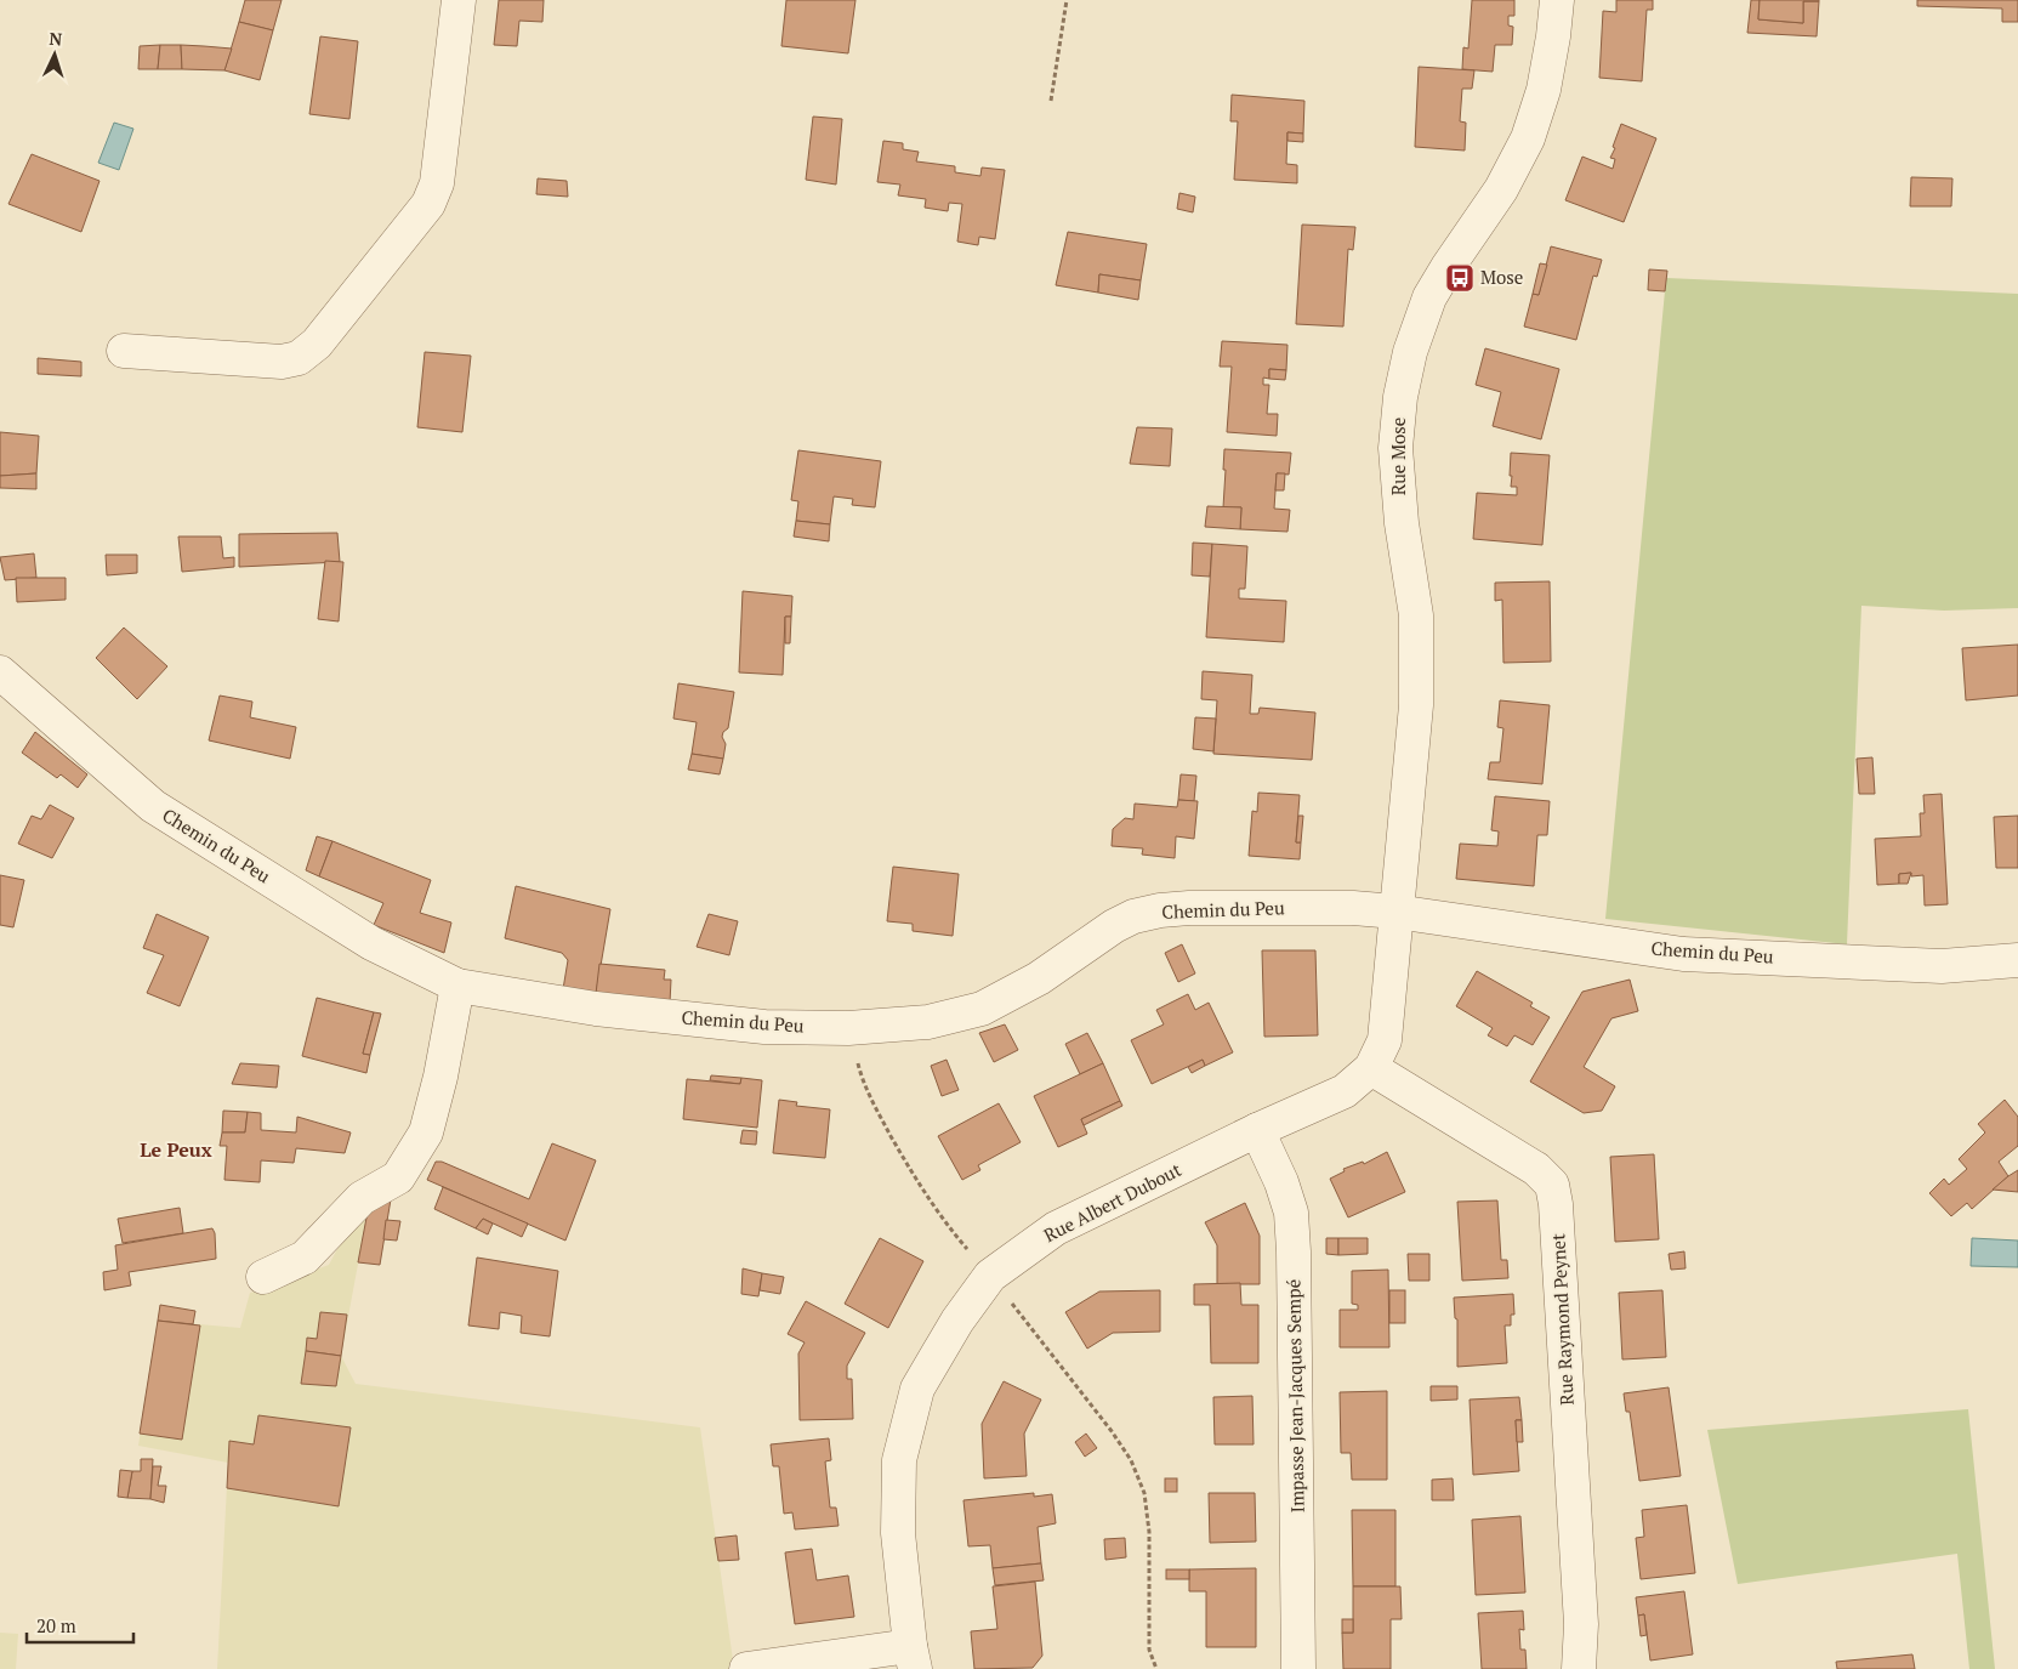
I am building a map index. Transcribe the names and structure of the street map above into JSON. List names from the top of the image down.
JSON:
{
  "streets": {
    "street": [
      "Rue Mose",
      "Chemin du Peu",
      "Rue Albert Dubout",
      "Rue Raymond Peynet",
      "Impasse Jean-Jacques Sempé"
    ]
  },
  "crossings": [
    ["Rue Mose", "Chemin du Peu"],
    ["Rue Mose", "Rue Albert Dubout"],
    ["Chemin du Peu", "Rue Albert Dubout"],
    ["Rue Albert Dubout", "Rue Raymond Peynet"],
    ["Rue Albert Dubout", "Impasse Jean-Jacques Sempé"]
  ],
  "districts": ["Le Peux"],
  "places": {
    "bus stop": ["Mose"]
  },
  "scale_bar": "20 m",
  "north": "top"
}
